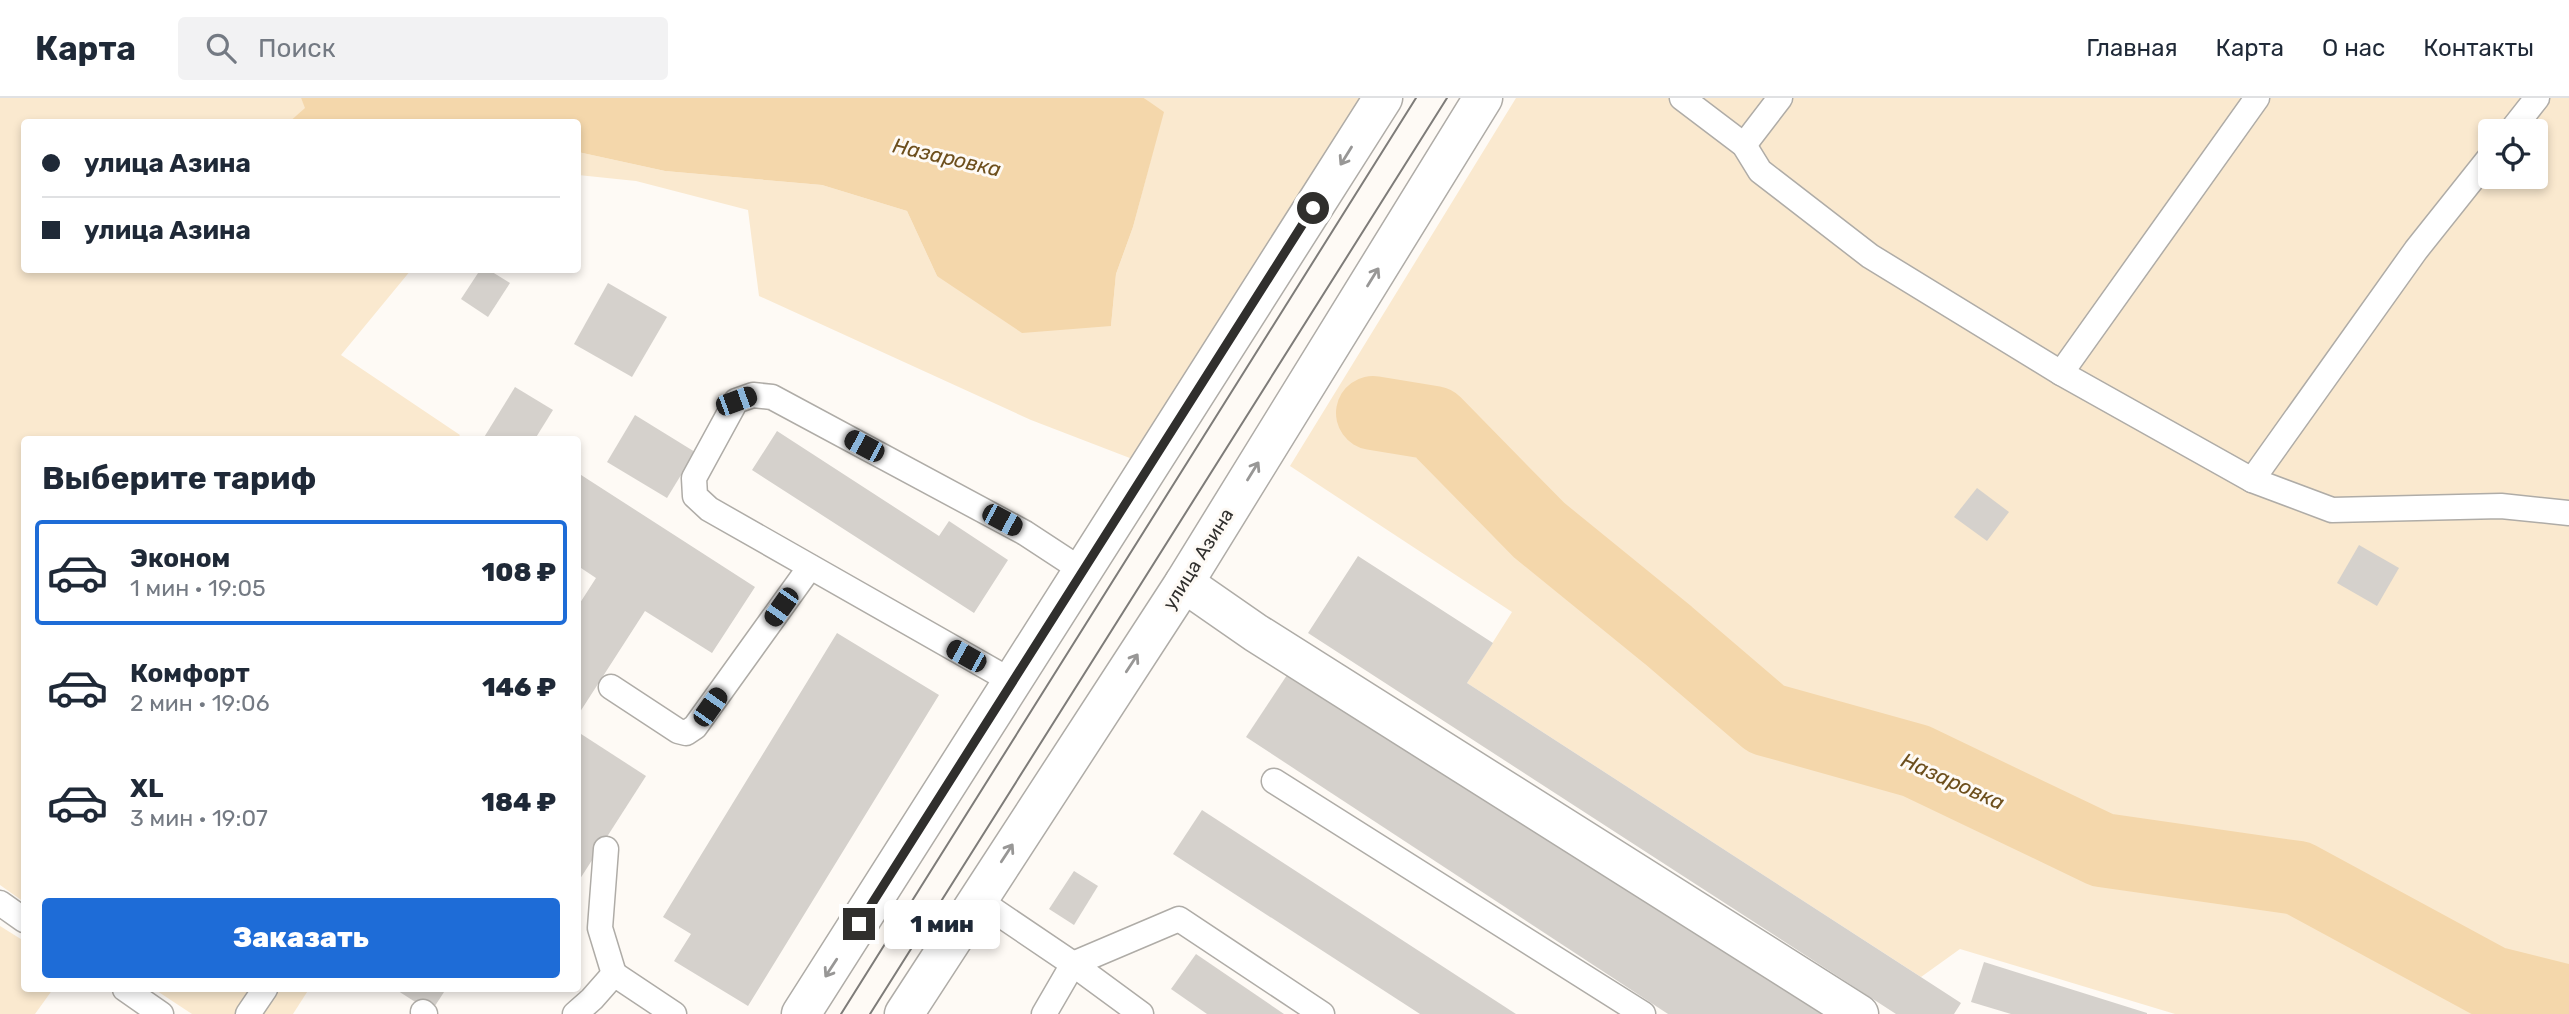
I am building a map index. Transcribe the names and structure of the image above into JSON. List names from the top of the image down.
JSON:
{
  "streets": {
    "street": ["улица Азина"]
  },
  "water": ["Назаровка"],
  "page": {
    "header": "Карта",
    "search": "Поиск",
    "nav": [
      "Главная",
      "Карта",
      "О нас",
      "Контакты"
    ],
    "banner": ["улица Азина", "улица Азина"],
    "heading": "Выберите тариф",
    "list": [
      {
        "name": "Эконом",
        "note": "1 мин · 19:05",
        "value": "108 ₽"
      },
      {
        "name": "Комфорт",
        "note": "2 мин · 19:06",
        "value": "146 ₽"
      },
      {
        "name": "XL",
        "note": "3 мин · 19:07",
        "value": "184 ₽"
      }
    ],
    "buttons": "Заказать",
    "bubble": "1 мин"
  }
}
